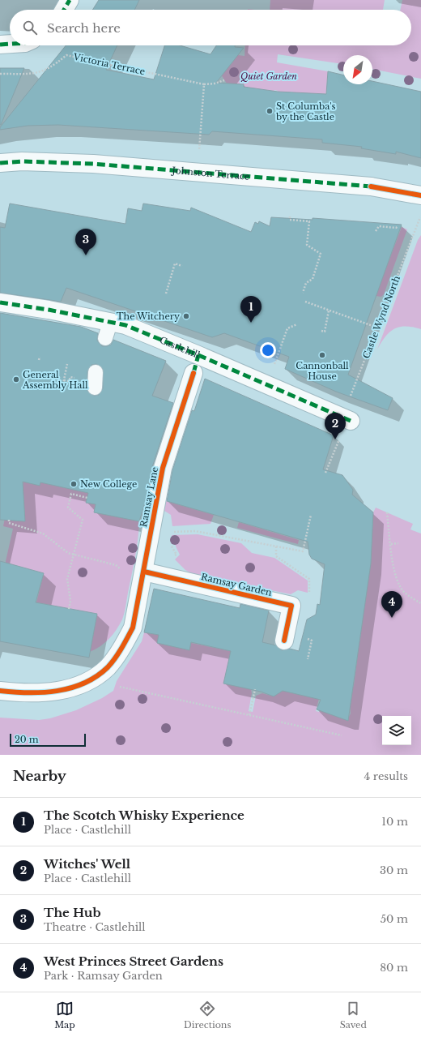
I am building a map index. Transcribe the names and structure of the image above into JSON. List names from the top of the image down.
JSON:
{
  "streets": {
    "street": [
      "Johnston Terrace",
      "Castlehill",
      "Ramsay Lane",
      "Ramsay Garden"
    ],
    "path": ["Victoria Terrace", "Castle Wynd North"]
  },
  "crossings": [
    ["Castle Wynd North", "Castlehill"],
    ["Castlehill", "Ramsay Lane"],
    ["Ramsay Lane", "Ramsay Garden"]
  ],
  "parks": ["Quiet Garden"],
  "places": [
    "St Columba's by the Castle",
    "The Witchery",
    "Cannonball House",
    "General Assembly Hall",
    "New College"
  ],
  "scale_bar": "20 m",
  "north": "bottom left",
  "page": {
    "search": "Search here",
    "pins": [
      "3",
      "1",
      "2",
      "4"
    ],
    "scale": "20 m",
    "heading": ["Nearby", "4 results"],
    "list": [
      {
        "mark": "1",
        "name": "The Scotch Whisky Experience",
        "note": "Place · Castlehill",
        "value": "10 m"
      },
      {
        "mark": "2",
        "name": "Witches' Well",
        "note": "Place · Castlehill",
        "value": "30 m"
      },
      {
        "mark": "3",
        "name": "The Hub",
        "note": "Theatre · Castlehill",
        "value": "50 m"
      },
      {
        "mark": "4",
        "name": "West Princes Street Gardens",
        "note": "Park · Ramsay Garden",
        "value": "80 m"
      }
    ],
    "nav": ["Map", "Directions", "Saved"]
  }
}
